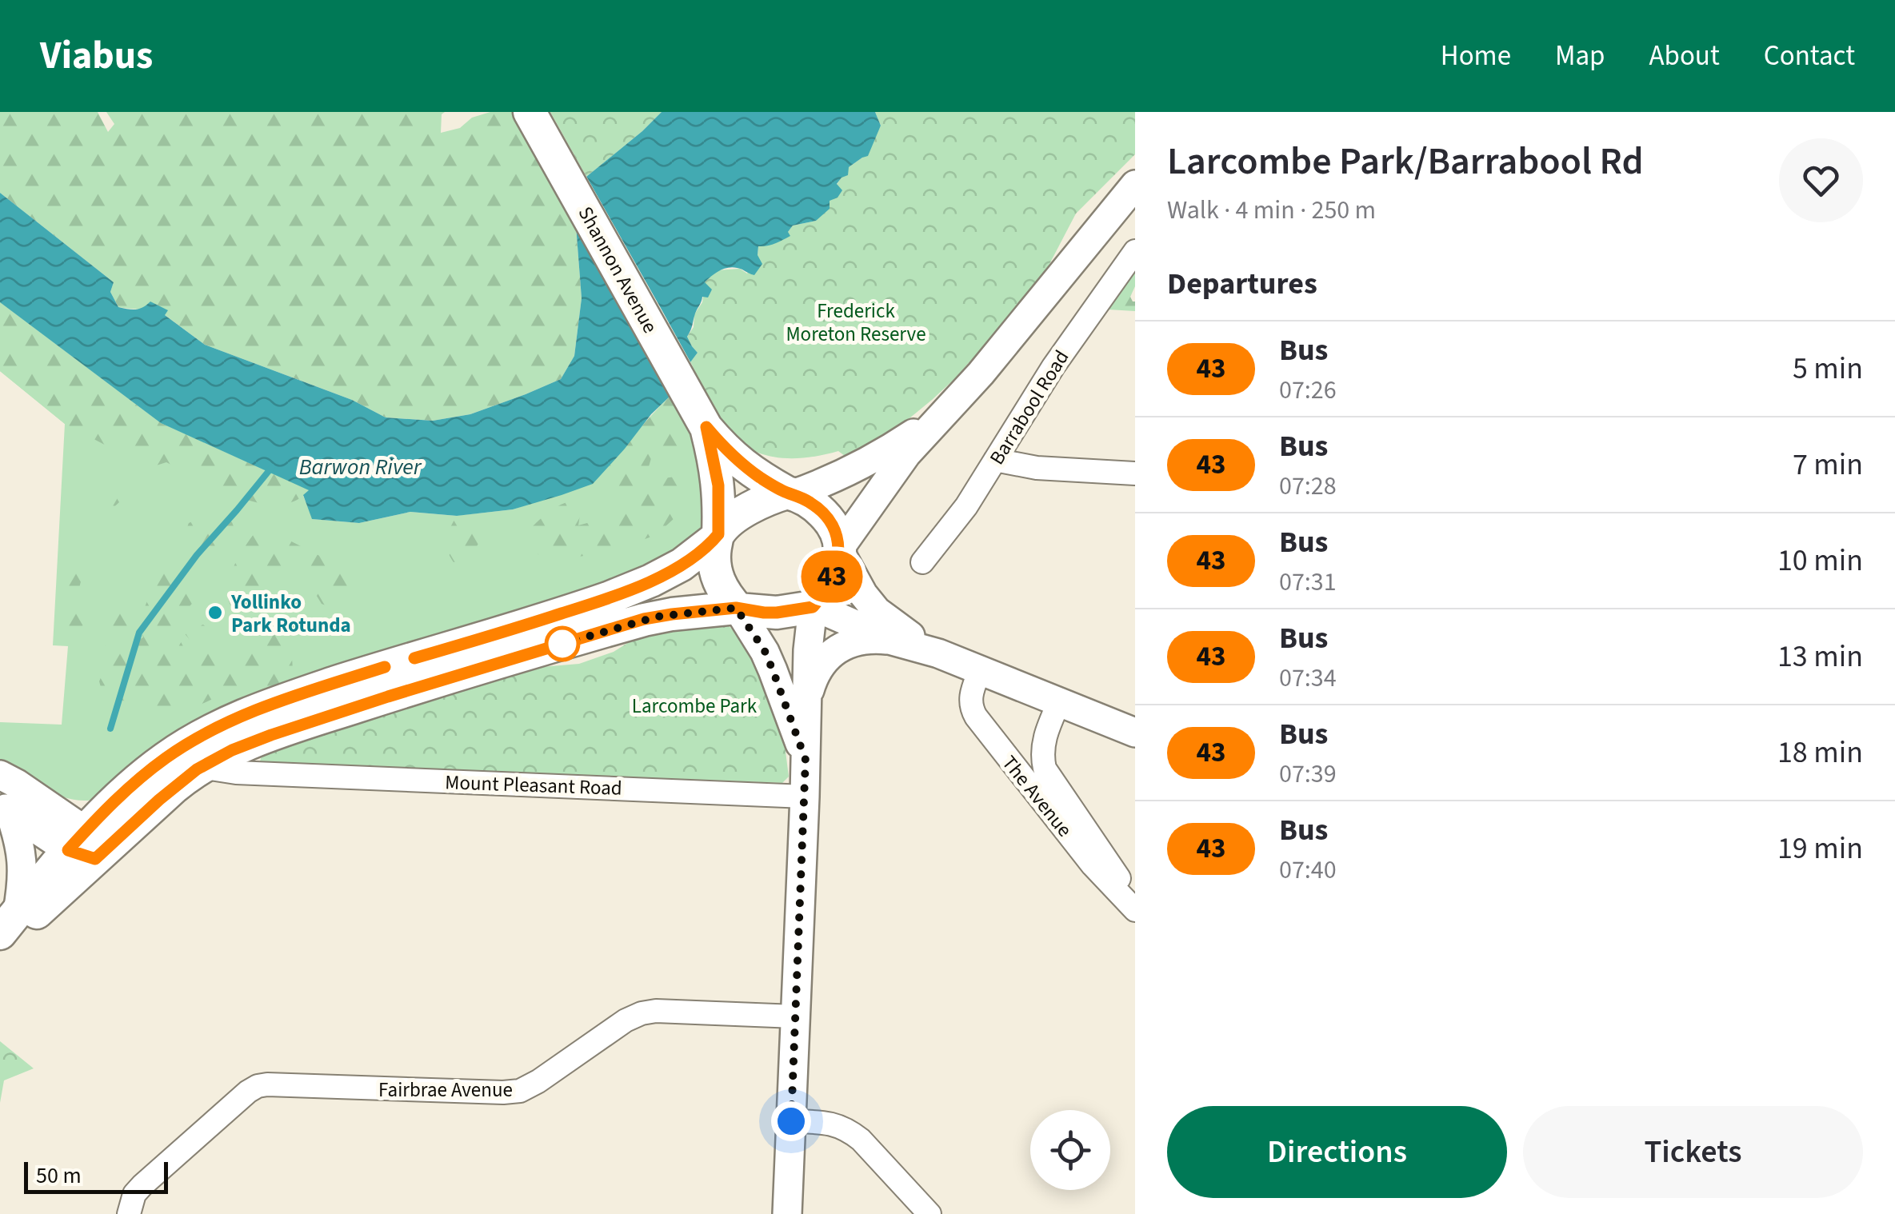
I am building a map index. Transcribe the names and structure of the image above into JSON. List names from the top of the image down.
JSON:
{
  "streets": {
    "main road": ["Shannon Avenue"],
    "street": [
      "Barrabool Road",
      "Mount Pleasant Road",
      "The Avenue",
      "Fairbrae Avenue"
    ]
  },
  "water": ["Barwon River"],
  "parks": ["Frederick Moreton Reserve", "Larcombe Park"],
  "places": ["Yollinko Park Rotunda"],
  "lines": ["bus line 43"],
  "scale_bar": "50 m",
  "page": {
    "header": "Viabus",
    "nav": [
      "Home",
      "Map",
      "About",
      "Contact"
    ],
    "on_map": "43",
    "heading": [
      ["Larcombe Park/Barrabool Rd", "Walk · 4 min · 250 m"],
      "Departures"
    ],
    "list": [
      {
        "mark": "43",
        "name": "Bus",
        "note": "07:26",
        "value": "5 min"
      },
      {
        "mark": "43",
        "name": "Bus",
        "note": "07:28",
        "value": "7 min"
      },
      {
        "mark": "43",
        "name": "Bus",
        "note": "07:31",
        "value": "10 min"
      },
      {
        "mark": "43",
        "name": "Bus",
        "note": "07:34",
        "value": "13 min"
      },
      {
        "mark": "43",
        "name": "Bus",
        "note": "07:39",
        "value": "18 min"
      },
      {
        "mark": "43",
        "name": "Bus",
        "note": "07:40",
        "value": "19 min"
      }
    ],
    "buttons": ["Directions", "Tickets"],
    "scale": "50 m"
  }
}
